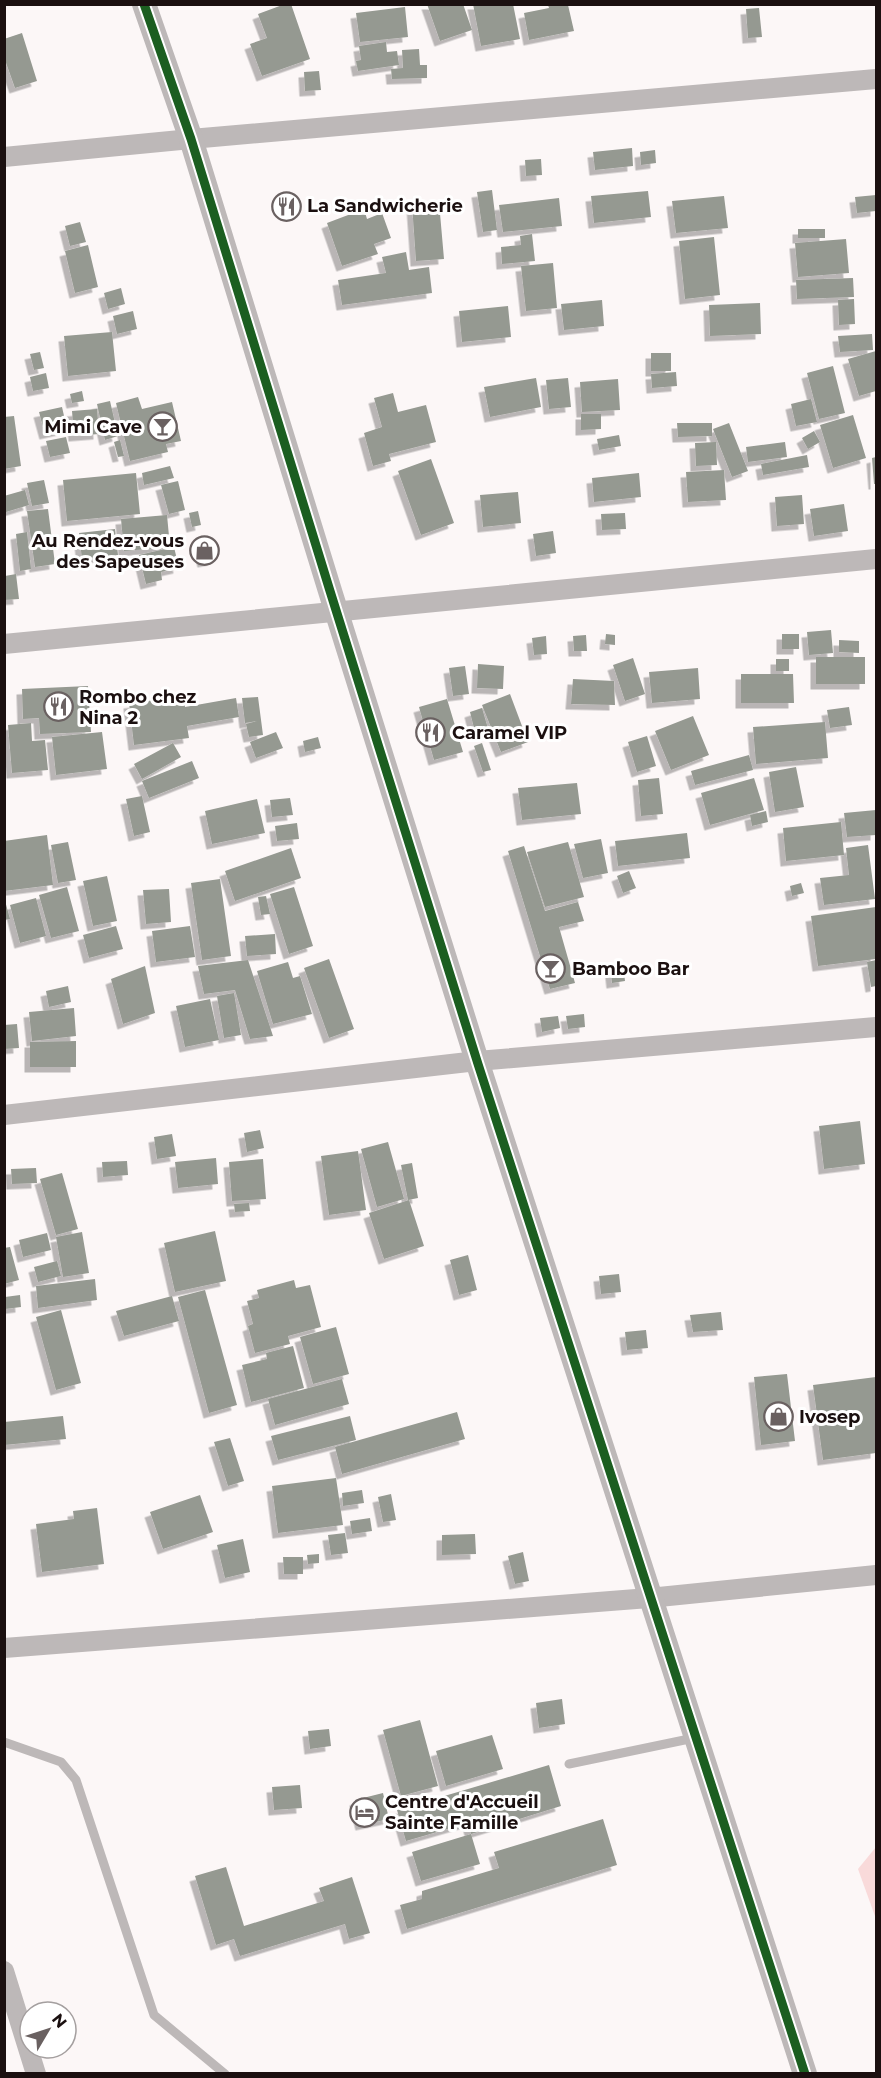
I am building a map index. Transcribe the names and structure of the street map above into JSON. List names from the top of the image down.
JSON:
{
  "places": {
    "restaurant": ["La Sandwicherie", "Rombo chez Nina 2", "Caramel VIP"],
    "bar": ["Mimi Cave", "Bamboo Bar"],
    "shop": ["Au Rendez-vous des Sapeuses", "Ivosep"],
    "hotel": ["Centre d'Accueil Sainte Famille"]
  },
  "north": "top right"
}
